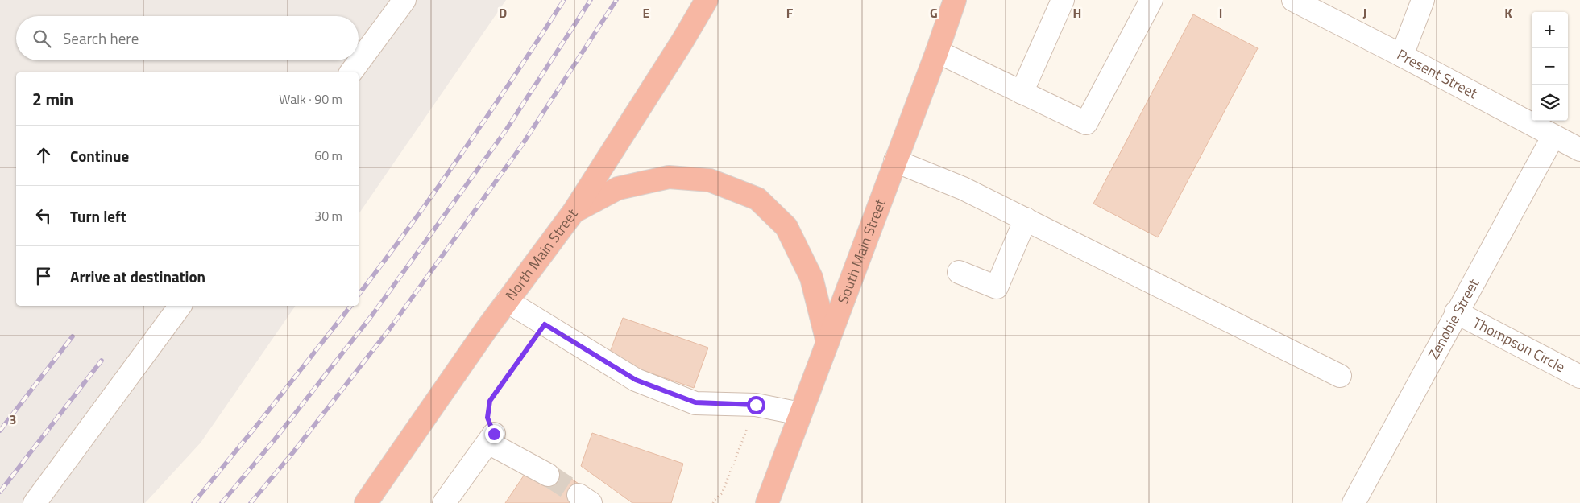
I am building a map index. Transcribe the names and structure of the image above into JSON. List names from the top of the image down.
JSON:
{
  "streets": {
    "highway": ["South Main Street", "North Main Street"],
    "street": ["Present Street", "Zenobie Street", "Thompson Circle"]
  },
  "crossings": [
    ["Present Street", "Zenobie Street"],
    ["Zenobie Street", "Thompson Circle"]
  ],
  "page": {
    "map_buttons": ["+", "−"],
    "search": "Search here",
    "heading": ["2 min", "Walk · 90 m"],
    "list": [
      ["Continue", "60 m"],
      ["Turn left", "30 m"],
      "Arrive at destination"
    ]
  },
  "grid": {
    "columns": [
      "D",
      "E",
      "F",
      "G",
      "H",
      "I",
      "J",
      "K"
    ],
    "rows": ["3"]
  }
}
